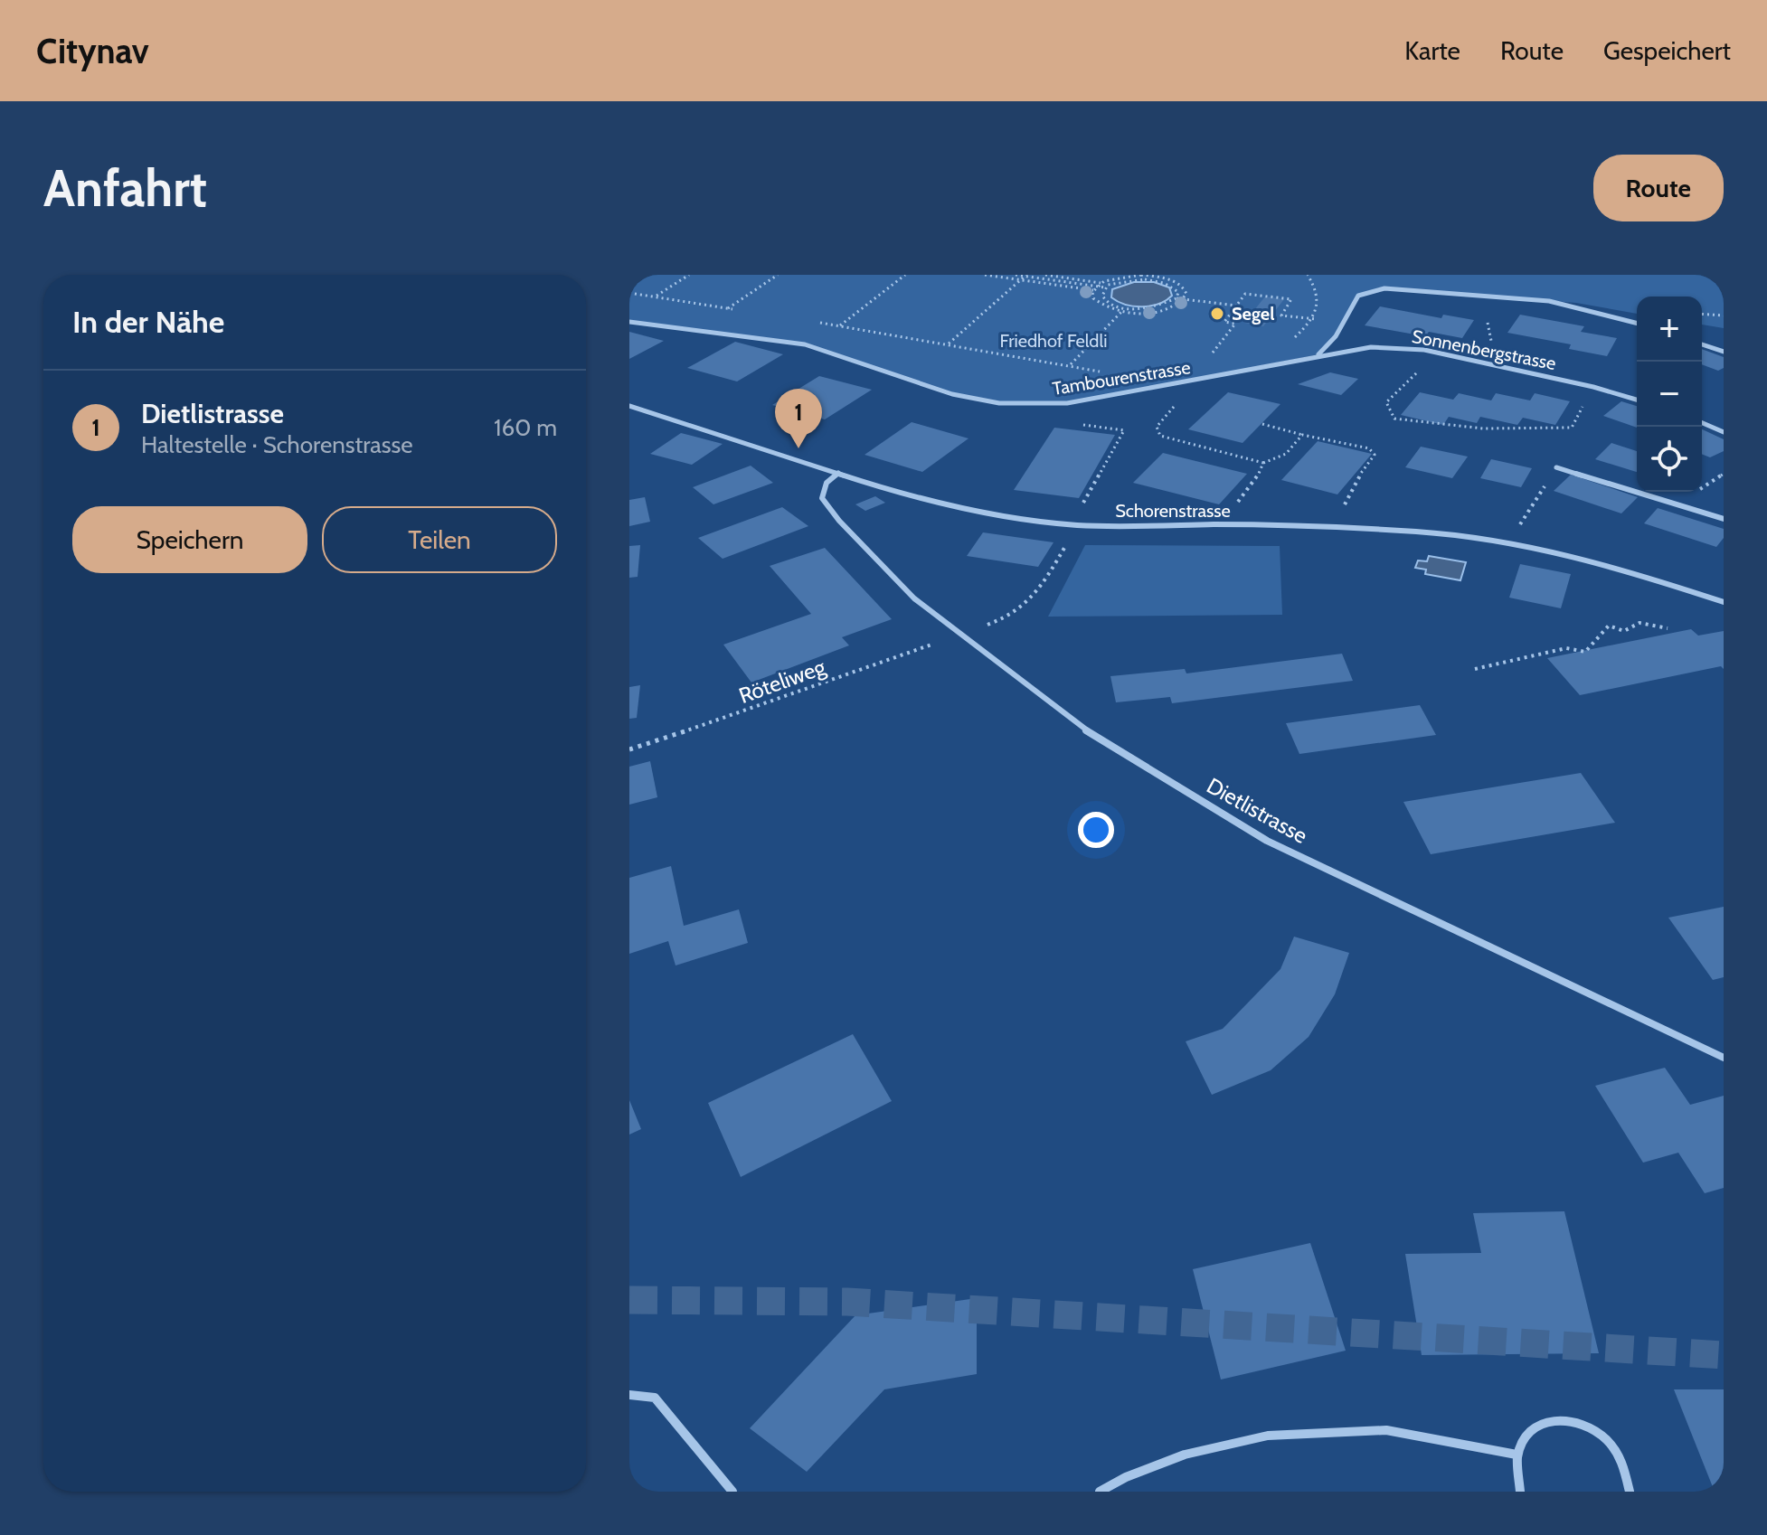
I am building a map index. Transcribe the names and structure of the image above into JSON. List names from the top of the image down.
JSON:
{
  "streets": {
    "street": [
      "Sonnenbergstrasse",
      "Tambourenstrasse",
      "Schorenstrasse",
      "Dietlistrasse"
    ],
    "path": ["Röteliweg"]
  },
  "crossings": [
    ["Sonnenbergstrasse", "Tambourenstrasse"],
    ["Schorenstrasse", "Dietlistrasse"]
  ],
  "parks": ["Friedhof Feldli"],
  "places": ["Segel"],
  "page": {
    "header": "Citynav",
    "nav": ["Karte", "Route", "Gespeichert"],
    "buttons": [
      "Route",
      ["Speichern", "Teilen"]
    ],
    "title": "Anfahrt",
    "heading": "In der Nähe",
    "map_buttons": ["+", "−"],
    "list": [
      {
        "mark": "1",
        "name": "Dietlistrasse",
        "note": "Haltestelle · Schorenstrasse",
        "value": "160 m"
      }
    ],
    "pins": "1"
  }
}
